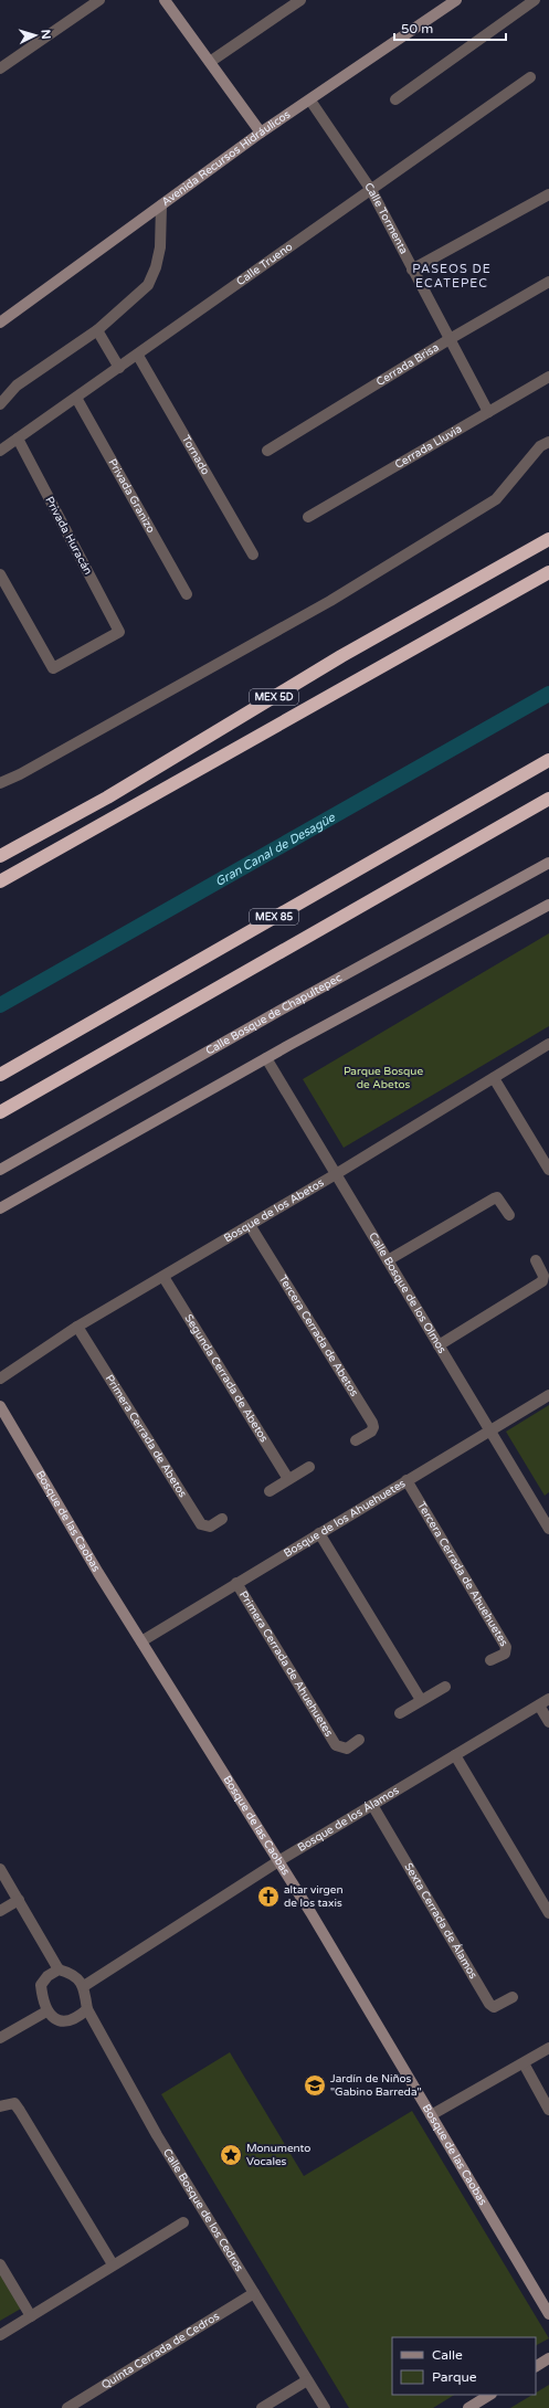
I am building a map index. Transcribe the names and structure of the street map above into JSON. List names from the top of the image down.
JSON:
{
  "streets": {
    "highway": ["MEX 5D", "MEX 85"],
    "street": [
      "Avenida Recursos Hidráulicos",
      "Calle Tormenta",
      "Calle Trueno",
      "Cerrada Brisa",
      "Cerrada Lluvia",
      "Tornado",
      "Privada Granizo",
      "Privada Huracán",
      "Calle Bosque de Chapultepec",
      "Bosque de los Abetos",
      "Calle Bosque de los Olmos",
      "Tercera Cerrada de Abetos",
      "Segunda Cerrada de Abetos",
      "Primera Cerrada de Abetos",
      "Bosque de los Ahuehuetes",
      "Bosque de las Caobas",
      "Tercera Cerrada de Ahuehuetes",
      "Primera Cerrada de Ahuehuetes",
      "Bosque de los Álamos",
      "Sexta Cerrada de Álamos",
      "Calle Bosque de los Cedros",
      "Quinta Cerrada de Cedros"
    ]
  },
  "crossings": [
    ["Avenida Recursos Hidráulicos", "Calle Tormenta"],
    ["Calle Tormenta", "Calle Trueno"],
    ["Calle Tormenta", "Cerrada Brisa"],
    ["Calle Tormenta", "Cerrada Lluvia"],
    ["Calle Trueno", "Tornado"],
    ["Calle Trueno", "Privada Granizo"],
    ["Calle Trueno", "Privada Huracán"],
    ["Bosque de los Abetos", "Calle Bosque de los Olmos"],
    ["Bosque de los Abetos", "Tercera Cerrada de Abetos"],
    ["Bosque de los Abetos", "Segunda Cerrada de Abetos"],
    ["Bosque de los Abetos", "Primera Cerrada de Abetos"],
    ["Calle Bosque de los Olmos", "Bosque de los Ahuehuetes"],
    ["Bosque de los Ahuehuetes", "Bosque de las Caobas"],
    ["Bosque de los Ahuehuetes", "Tercera Cerrada de Ahuehuetes"],
    ["Bosque de los Ahuehuetes", "Primera Cerrada de Ahuehuetes"],
    ["Bosque de las Caobas", "Bosque de los Álamos"],
    ["Bosque de los Álamos", "Sexta Cerrada de Álamos"],
    ["Bosque de los Álamos", "Calle Bosque de los Cedros"],
    ["Calle Bosque de los Cedros", "Quinta Cerrada de Cedros"]
  ],
  "districts": ["PASEOS DE ECATEPEC"],
  "water": ["Gran Canal de Desagüe"],
  "parks": ["Parque Bosque de Abetos"],
  "places": {
    "church": ["altar virgen de los taxis"],
    "school or university": ["Jardín de Niños \"Gabino Barreda\""],
    "place": ["Monumento Vocales"]
  },
  "legend": ["Calle", "Parque"],
  "scale_bar": "50 m",
  "north": "right"
}
